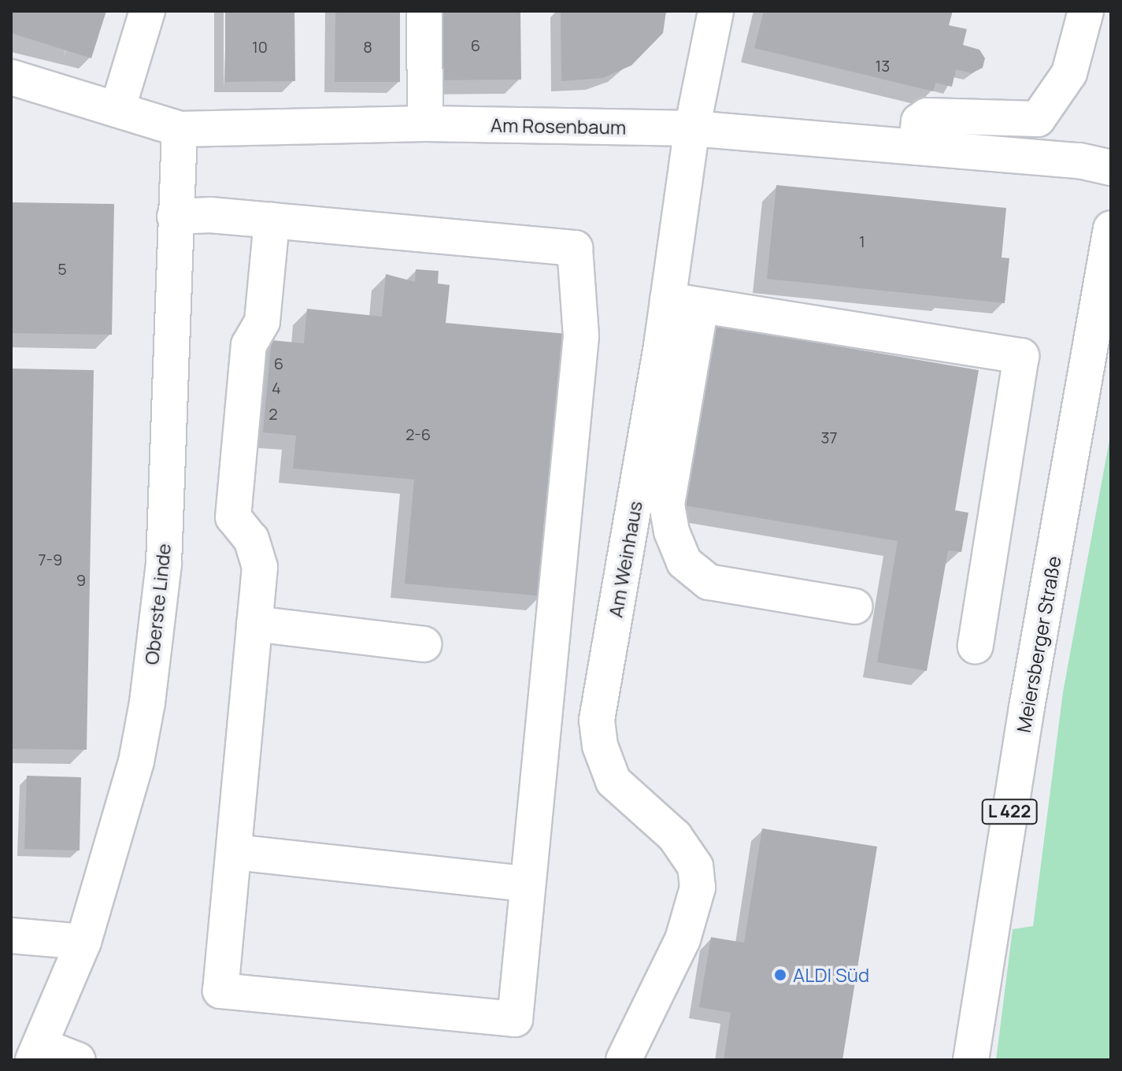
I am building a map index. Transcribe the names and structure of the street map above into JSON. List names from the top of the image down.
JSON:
{
  "streets": {
    "street": [
      "Am Rosenbaum",
      "Am Weinhaus",
      "Oberste Linde",
      "Meiersberger Straße",
      "L 422"
    ]
  },
  "crossings": [
    ["Am Rosenbaum", "Am Weinhaus"],
    ["Am Rosenbaum", "Oberste Linde"]
  ],
  "places": ["ALDI Süd"],
  "house_numbers": [
    "6",
    "10",
    "8",
    "13",
    "1",
    "5",
    "6",
    "4",
    "2",
    "2-6",
    "37",
    "7-9",
    "9"
  ]
}
